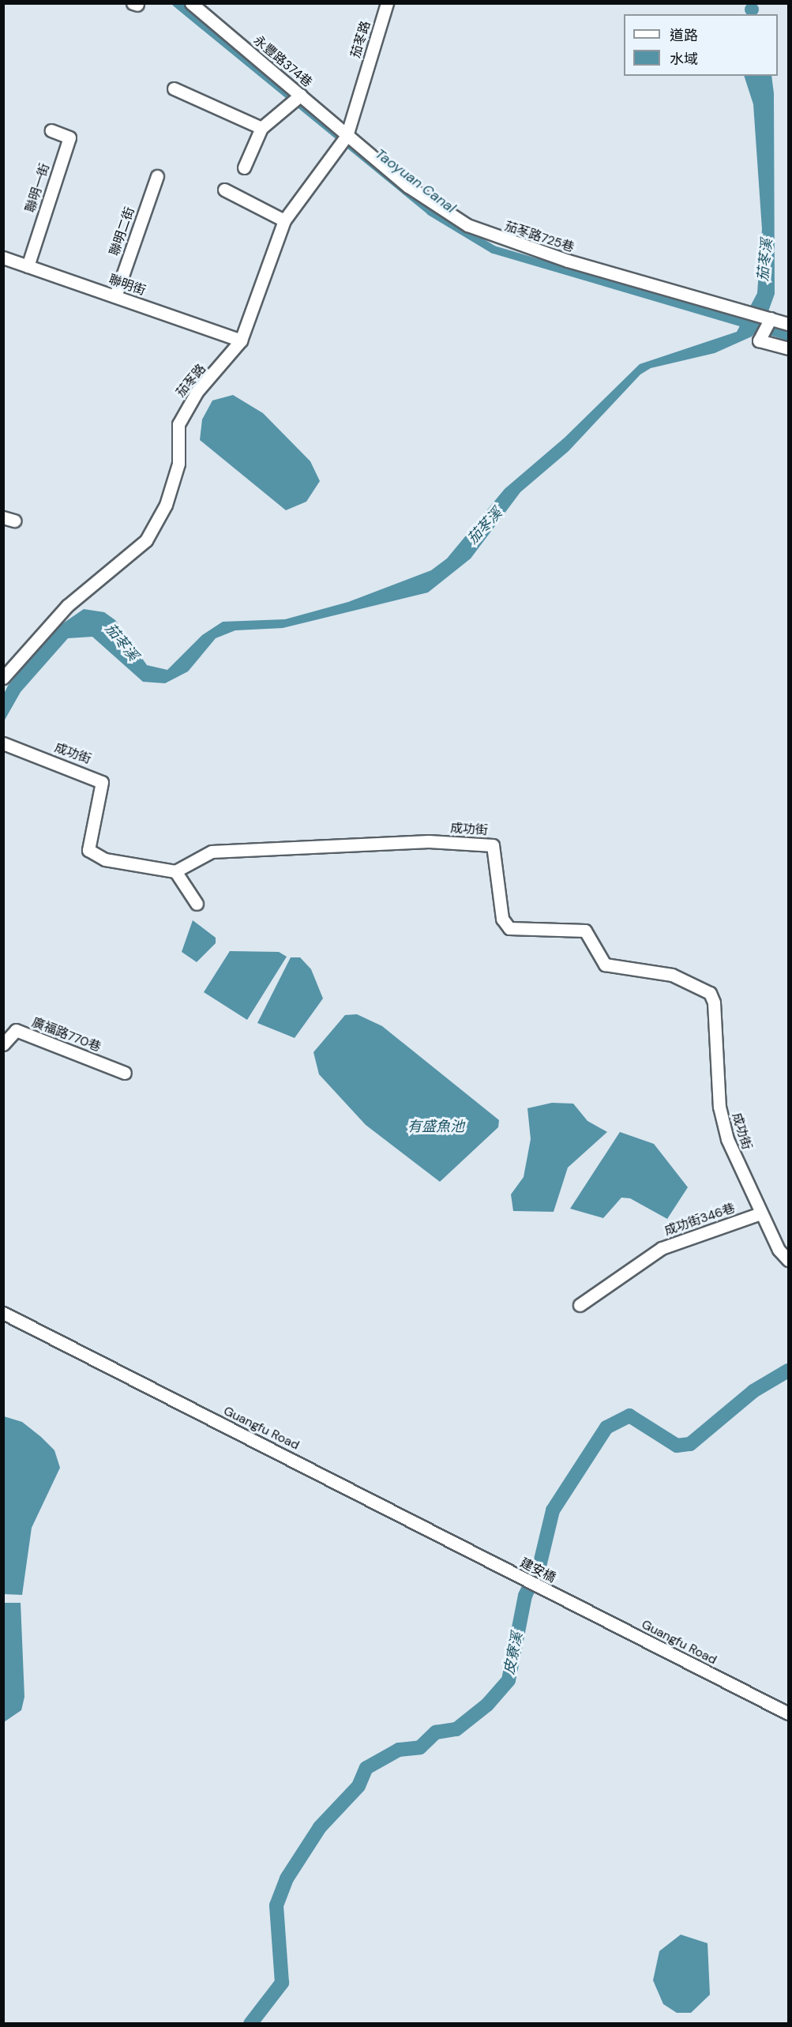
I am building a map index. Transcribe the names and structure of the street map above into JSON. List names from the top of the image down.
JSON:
{
  "streets": {
    "street": [
      "茄苳路",
      "永豐路374巷",
      "聯明一街",
      "聯明二街",
      "茄苳路725巷",
      "聯明街",
      "成功街",
      "廣福路770巷",
      "成功街346巷",
      "Guangfu Road",
      "建安橋"
    ]
  },
  "crossings": [
    ["茄苳路", "永豐路374巷"],
    ["茄苳路", "茄苳路725巷"],
    ["茄苳路", "聯明街"],
    ["永豐路374巷", "茄苳路725巷"],
    ["聯明一街", "聯明街"],
    ["聯明二街", "聯明街"],
    ["成功街", "成功街346巷"],
    ["Guangfu Road", "建安橋"]
  ],
  "water": [
    "Taoyuan Canal",
    "茄苳溪",
    "有盛魚池",
    "皮寮溪"
  ],
  "legend": ["道路", "水域"]
}
